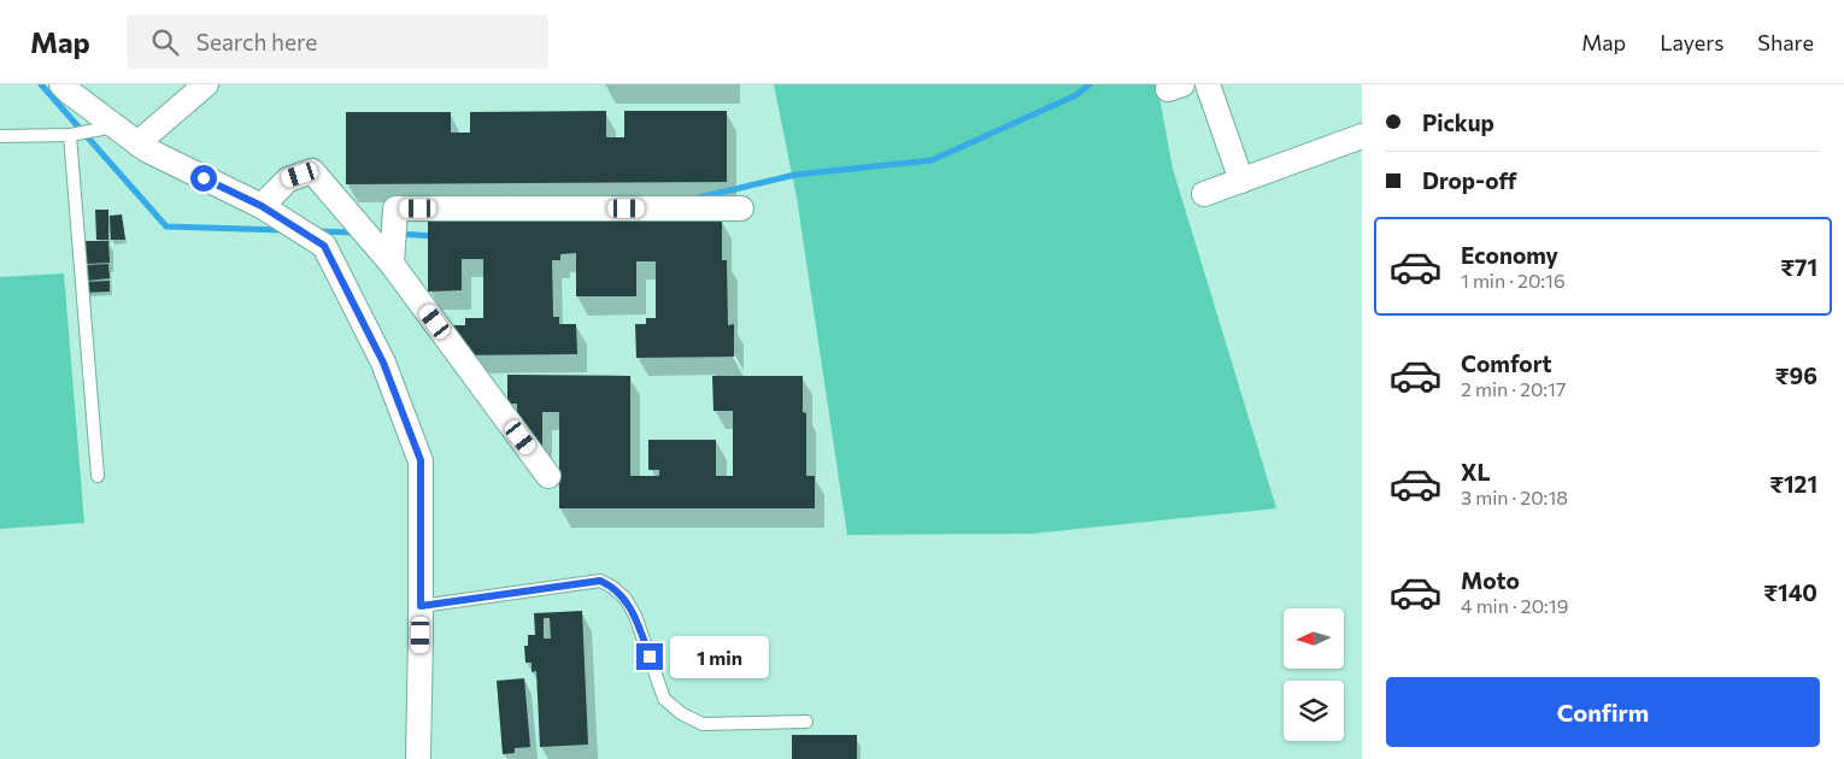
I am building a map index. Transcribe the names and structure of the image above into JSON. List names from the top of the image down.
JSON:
{
  "north": "left",
  "page": {
    "header": "Map",
    "search": "Search here",
    "nav": ["Map", "Layers", "Share"],
    "banner": ["Pickup", "Drop-off"],
    "list": [
      {
        "name": "Economy",
        "note": "1 min · 20:16",
        "value": "₹71"
      },
      {
        "name": "Comfort",
        "note": "2 min · 20:17",
        "value": "₹96"
      },
      {
        "name": "XL",
        "note": "3 min · 20:18",
        "value": "₹121"
      },
      {
        "name": "Moto",
        "note": "4 min · 20:19",
        "value": "₹140"
      }
    ],
    "bubble": "1 min",
    "buttons": "Confirm"
  }
}
